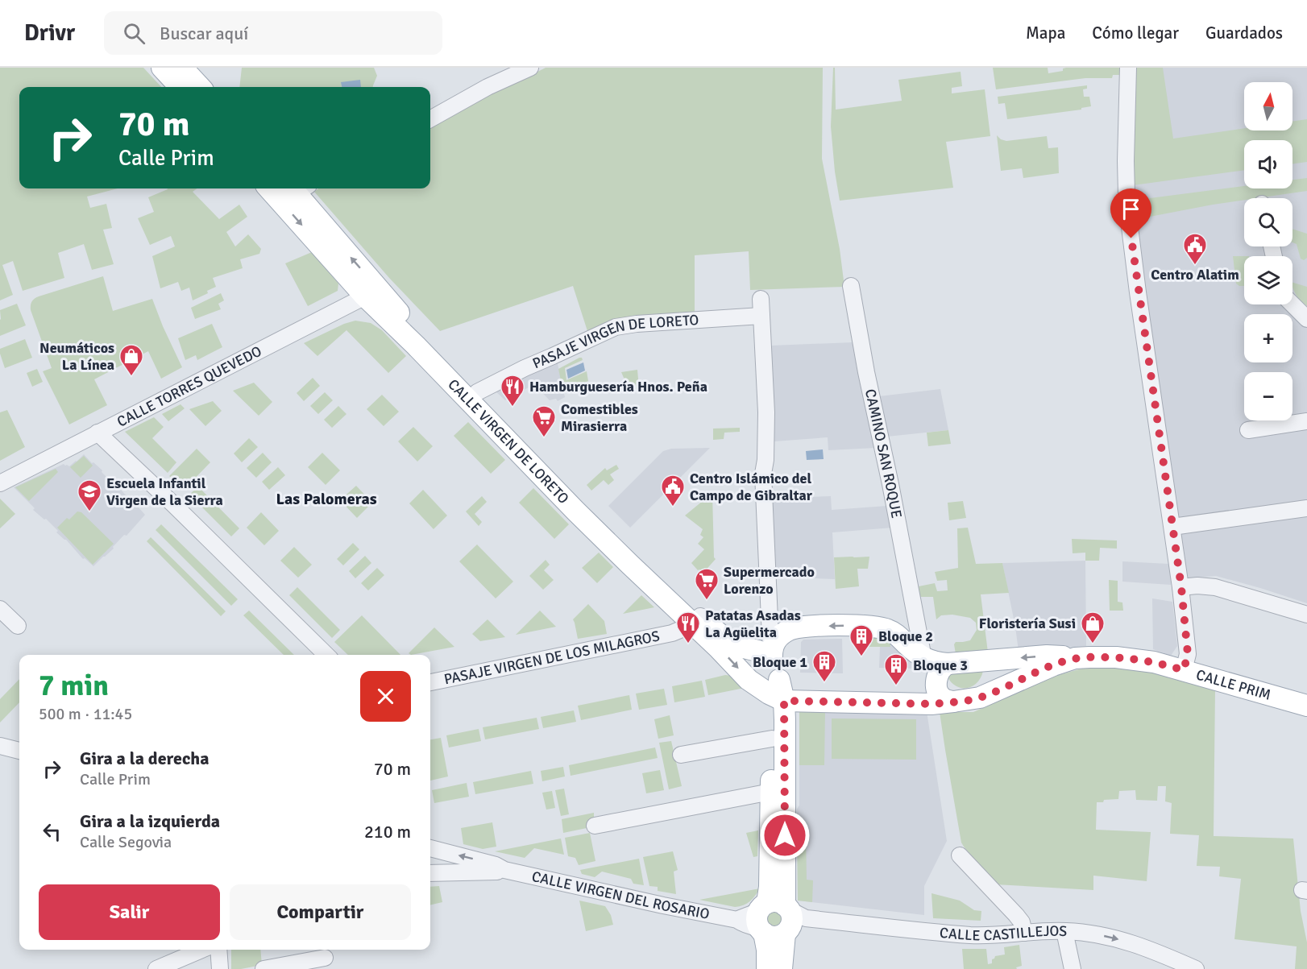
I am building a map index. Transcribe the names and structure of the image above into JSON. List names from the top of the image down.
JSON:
{
  "streets": {
    "main road": ["CALLE VIRGEN DE LORETO", "CALLE PRIM"],
    "street": [
      "PASAJE VIRGEN DE LORETO",
      "CALLE TORRES QUEVEDO",
      "CAMINO SAN ROQUE",
      "PASAJE VIRGEN DE LOS MILAGROS",
      "CALLE VIRGEN DEL ROSARIO",
      "CALLE CASTILLEJOS"
    ]
  },
  "crossings": [
    ["PASAJE VIRGEN DE LORETO", "CALLE VIRGEN DE LORETO"],
    ["CALLE TORRES QUEVEDO", "CALLE VIRGEN DE LORETO"],
    ["CALLE VIRGEN DE LORETO", "PASAJE VIRGEN DE LOS MILAGROS"],
    ["CALLE VIRGEN DE LORETO", "CALLE PRIM"],
    ["CAMINO SAN ROQUE", "CALLE PRIM"],
    ["CALLE VIRGEN DEL ROSARIO", "CALLE CASTILLEJOS"]
  ],
  "districts": ["Las Palomeras"],
  "places": {
    "public building": ["Centro Alatim", "Centro Islámico del Campo de Gibraltar"],
    "shop": ["Neumáticos La Línea", "Floristería Susi"],
    "restaurant": ["Hamburguesería Hnos. Peña", "Patatas Asadas La Agüelita"],
    "supermarket": ["Comestibles Mirasierra", "Supermercado Lorenzo"],
    "school or university": ["Escuela Infantil Virgen de la Sierra"],
    "building": ["Bloque 2", "Bloque 1", "Bloque 3"]
  },
  "north": "top",
  "page": {
    "header": "Drivr",
    "search": "Buscar aquí",
    "nav": ["Mapa", "Cómo llegar", "Guardados"],
    "map_buttons": ["+", "−"],
    "turn": ["70 m", "Calle Prim"],
    "heading": ["7 min", "500 m · 11:45"],
    "list": [
      {
        "name": "Gira a la derecha",
        "note": "Calle Prim",
        "value": "70 m"
      },
      {
        "name": "Gira a la izquierda",
        "note": "Calle Segovia",
        "value": "210 m"
      }
    ],
    "buttons": ["Salir", "Compartir"]
  }
}
